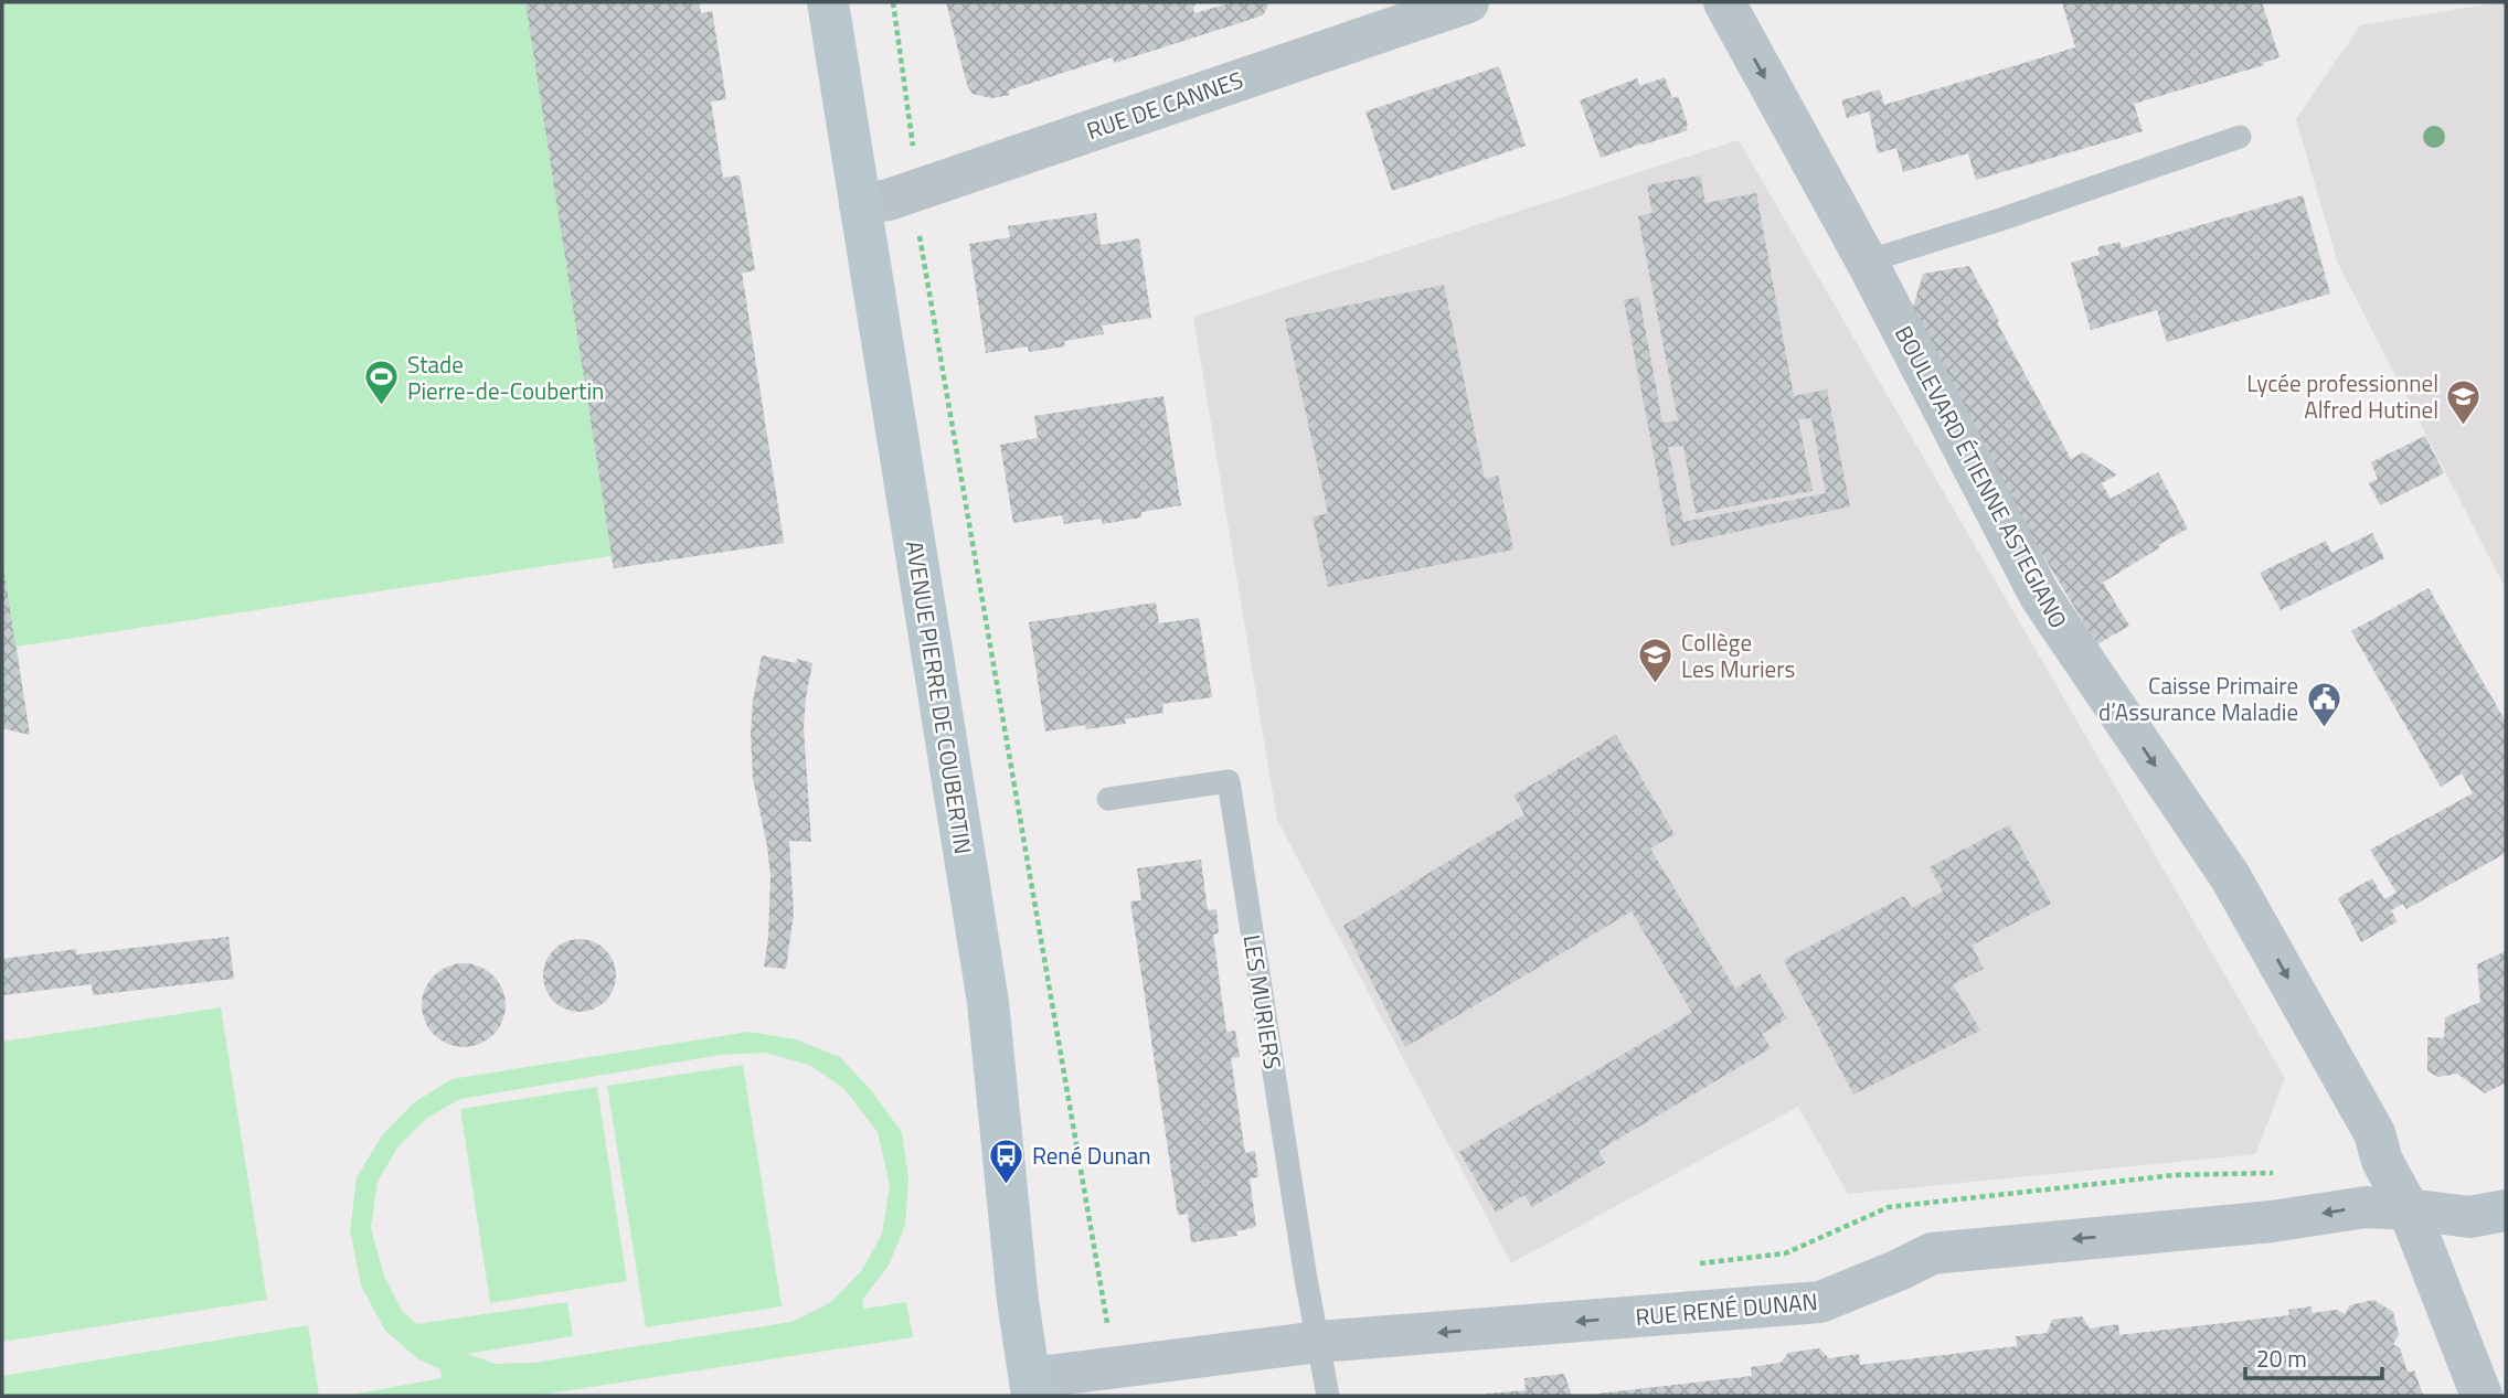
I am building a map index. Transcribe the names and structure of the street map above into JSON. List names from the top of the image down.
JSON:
{
  "streets": {
    "main road": ["AVENUE PIERRE DE COUBERTIN"],
    "street": ["RUE DE CANNES", "BOULEVARD ÉTIENNE ASTEGIANO", "RUE RENÉ DUNAN"],
    "lane": ["LES MURIERS"]
  },
  "crossings": [
    ["RUE DE CANNES", "AVENUE PIERRE DE COUBERTIN"],
    ["BOULEVARD ÉTIENNE ASTEGIANO", "RUE RENÉ DUNAN"],
    ["AVENUE PIERRE DE COUBERTIN", "RUE RENÉ DUNAN"],
    ["LES MURIERS", "RUE RENÉ DUNAN"]
  ],
  "one_way": ["BOULEVARD ÉTIENNE ASTEGIANO", "RUE RENÉ DUNAN"],
  "places": {
    "sports": ["Stade Pierre-de-Coubertin"],
    "school or university": ["Lycée professionnel Alfred Hutinel", "Collège Les Muriers"],
    "public building": ["Caisse Primaire d’Assurance Maladie"],
    "bus stop": ["René Dunan"]
  },
  "scale_bar": "20 m"
}
